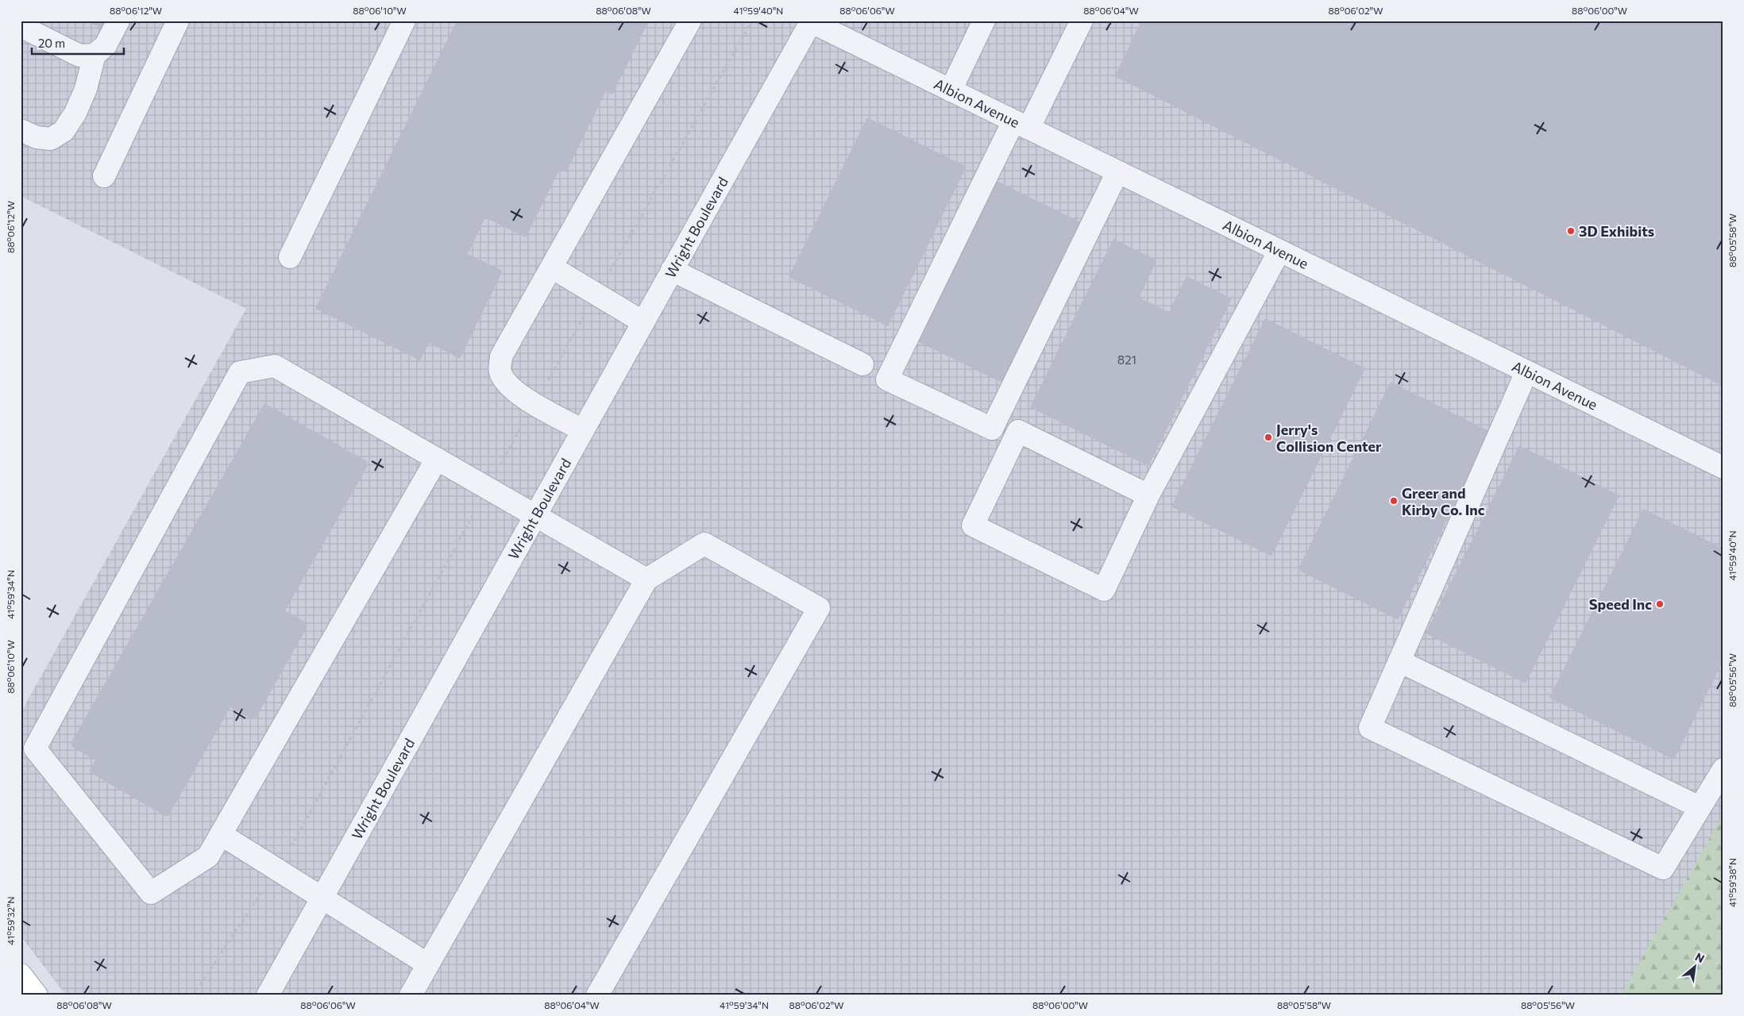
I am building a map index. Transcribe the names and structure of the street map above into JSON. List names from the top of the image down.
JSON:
{
  "streets": {
    "street": ["Albion Avenue", "Wright Boulevard"]
  },
  "crossings": [
    ["Albion Avenue", "Wright Boulevard"]
  ],
  "places": [
    "3D Exhibits",
    "Jerry's Collision Center",
    "Greer and Kirby Co. Inc",
    "Speed Inc"
  ],
  "house_numbers": ["821"],
  "scale_bar": "20 m",
  "north": "top right",
  "coordinates": [
    "88°06'12\"W",
    "88°06'10\"W",
    "88°06'08\"W",
    "41°59'40\"N",
    "88°06'06\"W",
    "88°06'04\"W",
    "88°06'02\"W",
    "88°06'00\"W",
    "88°05'58\"W",
    "41°59'34\"N",
    "88°05'56\"W",
    "41°59'38\"N",
    "41°59'32\"N"
  ]
}
